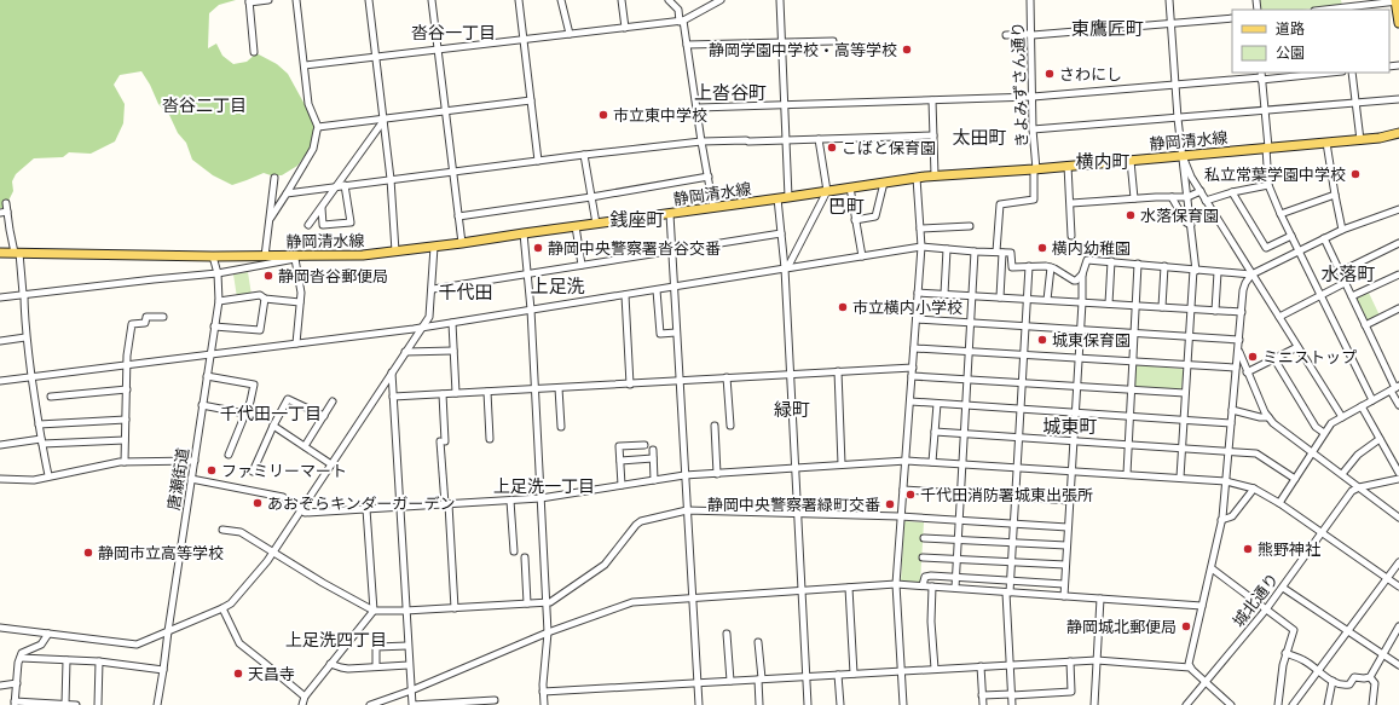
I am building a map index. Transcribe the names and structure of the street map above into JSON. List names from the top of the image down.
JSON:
{
  "streets": {
    "main road": ["静岡清水線"],
    "street": ["きよみずさん通り", "唐瀬街道", "城北通り"]
  },
  "crossings": [
    ["きよみずさん通り", "静岡清水線"],
    ["静岡清水線", "唐瀬街道"]
  ],
  "districts": [
    "東鷹匠町",
    "沓谷一丁目",
    "上沓谷町",
    "沓谷二丁目",
    "太田町",
    "横内町",
    "巴町",
    "銭座町",
    "水落町",
    "上足洗",
    "千代田",
    "緑町",
    "千代田一丁目",
    "城東町",
    "上足洗一丁目",
    "上足洗四丁目"
  ],
  "places": [
    "静岡学園中学校・高等学校",
    "さわにし",
    "市立東中学校",
    "こばと保育園",
    "私立常葉学園中学校",
    "水落保育園",
    "静岡中央警察署沓谷交番",
    "横内幼稚園",
    "静岡沓谷郵便局",
    "市立横内小学校",
    "城東保育園",
    "ミニストップ",
    "ファミリーマート",
    "千代田消防署城東出張所",
    "あおぞらキンダーガーデン",
    "静岡中央警察署緑町交番",
    "熊野神社",
    "静岡市立高等学校",
    "静岡城北郵便局",
    "天昌寺"
  ],
  "legend": ["道路", "公園"]
}
